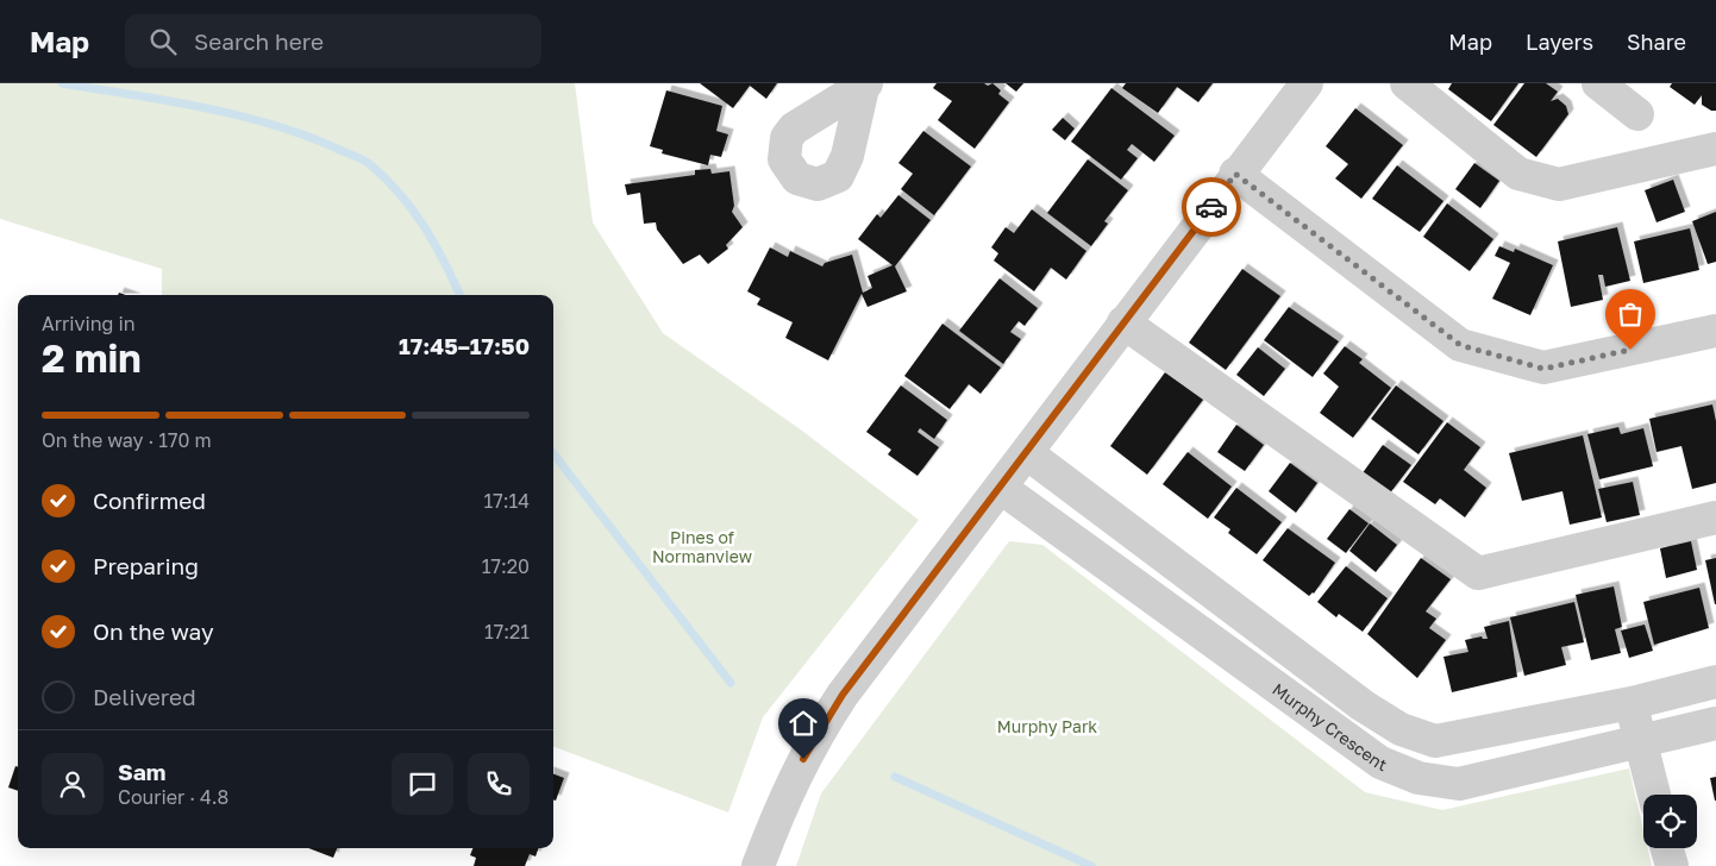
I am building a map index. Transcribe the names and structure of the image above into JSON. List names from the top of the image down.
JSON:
{
  "streets": {
    "street": ["Murphy Crescent"]
  },
  "parks": ["Pines of Normanview", "Murphy Park"],
  "page": {
    "header": "Map",
    "search": "Search here",
    "nav": ["Map", "Layers", "Share"],
    "heading": ["2 min", "Arriving in", "17:45–17:50"],
    "panel": ["Sam", "Courier · 4.8"],
    "bar": "On the way · 170 m",
    "list": [
      ["Confirmed", "17:14"],
      ["Preparing", "17:20"],
      ["On the way", "17:21"],
      "Delivered"
    ]
  }
}
